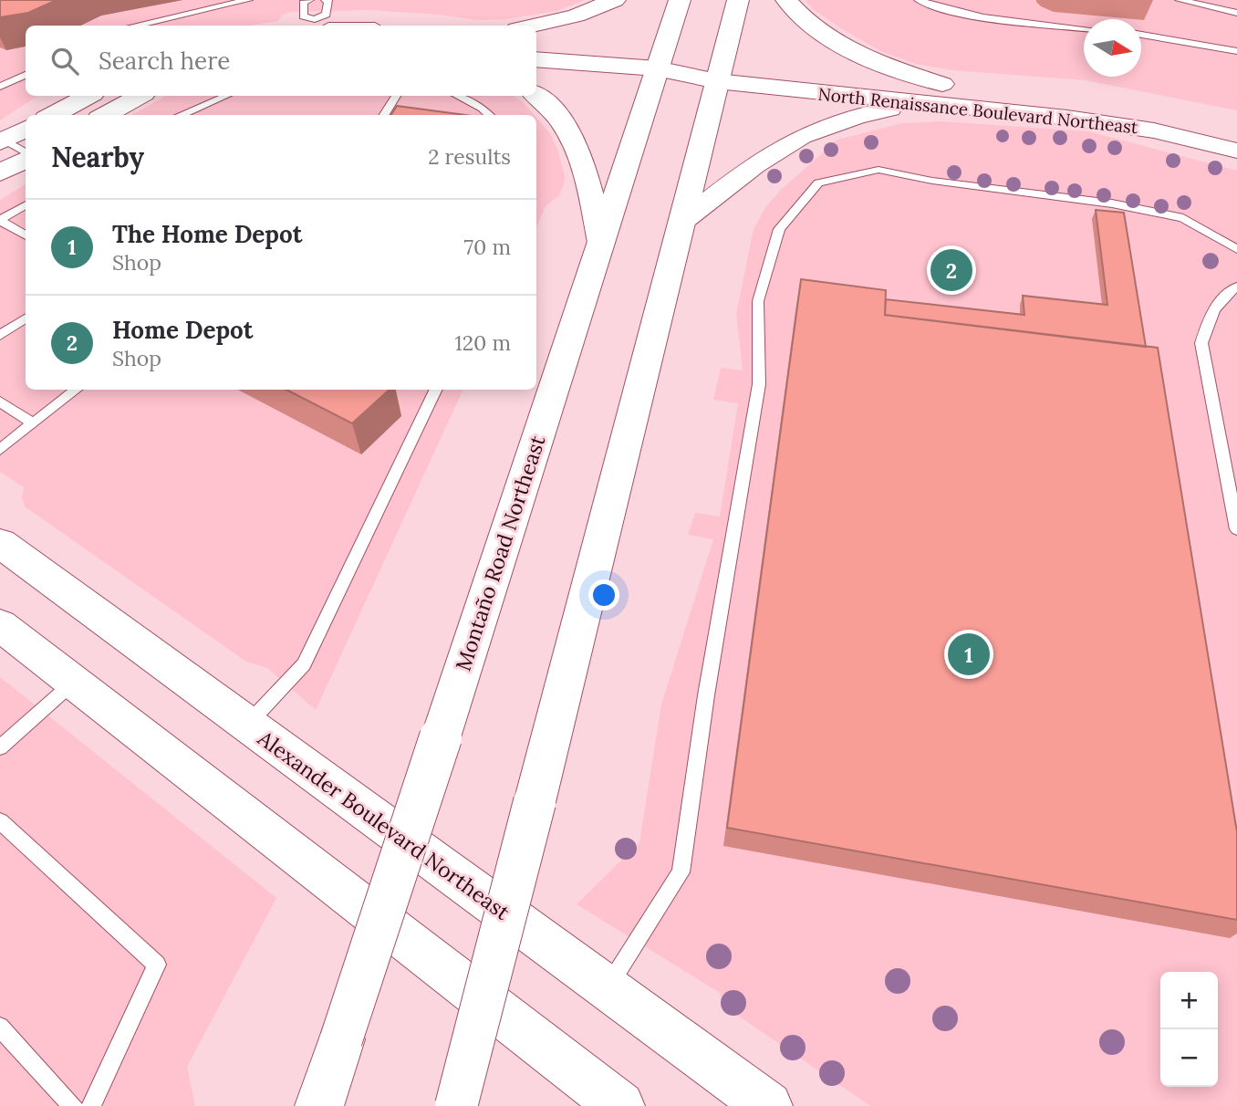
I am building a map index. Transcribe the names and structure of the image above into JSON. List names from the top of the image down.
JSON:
{
  "streets": {
    "street": ["North Renaissance Boulevard Northeast", "Montaño Road Northeast", "Alexander Boulevard Northeast"]
  },
  "north": "right",
  "page": {
    "search": "Search here",
    "heading": ["Nearby", "2 results"],
    "list": [
      {
        "mark": "1",
        "name": "The Home Depot",
        "note": "Shop",
        "value": "70 m"
      },
      {
        "mark": "2",
        "name": "Home Depot",
        "note": "Shop",
        "value": "120 m"
      }
    ],
    "pins": ["2", "1"],
    "map_buttons": ["+", "−"]
  }
}
